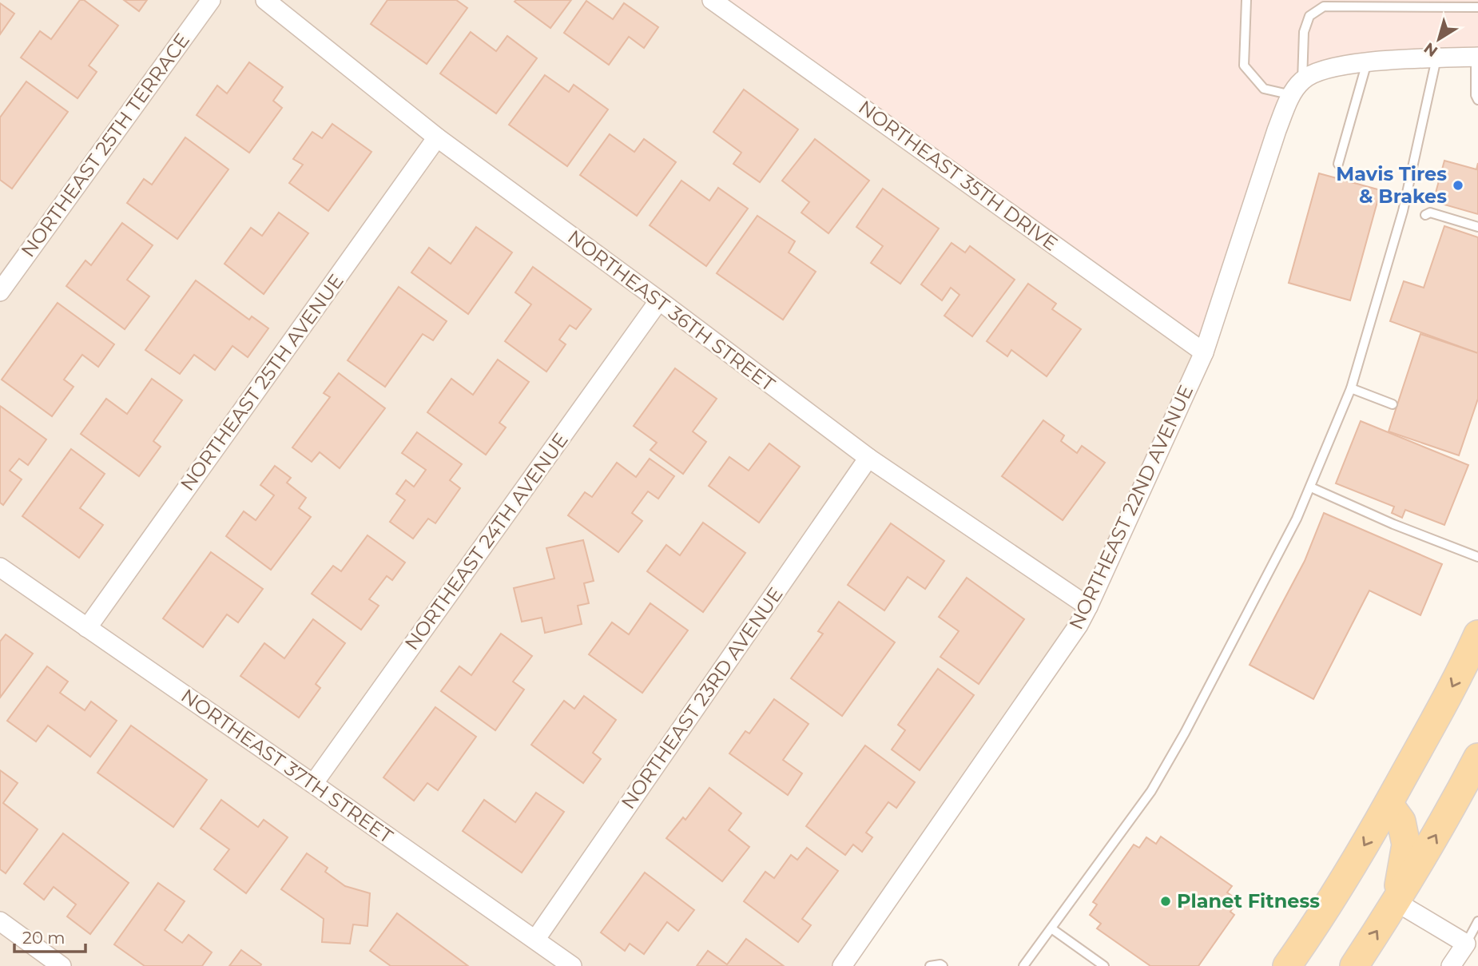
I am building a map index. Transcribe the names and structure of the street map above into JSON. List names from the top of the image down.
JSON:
{
  "streets": {
    "street": [
      "NORTHEAST 25TH TERRACE",
      "NORTHEAST 35TH DRIVE",
      "NORTHEAST 36TH STREET",
      "NORTHEAST 25TH AVENUE",
      "NORTHEAST 22ND AVENUE",
      "NORTHEAST 24TH AVENUE",
      "NORTHEAST 23RD AVENUE",
      "NORTHEAST 37TH STREET"
    ]
  },
  "crossings": [
    ["NORTHEAST 35TH DRIVE", "NORTHEAST 22ND AVENUE"],
    ["NORTHEAST 36TH STREET", "NORTHEAST 25TH AVENUE"],
    ["NORTHEAST 36TH STREET", "NORTHEAST 22ND AVENUE"],
    ["NORTHEAST 36TH STREET", "NORTHEAST 24TH AVENUE"],
    ["NORTHEAST 36TH STREET", "NORTHEAST 23RD AVENUE"],
    ["NORTHEAST 25TH AVENUE", "NORTHEAST 37TH STREET"],
    ["NORTHEAST 24TH AVENUE", "NORTHEAST 37TH STREET"],
    ["NORTHEAST 23RD AVENUE", "NORTHEAST 37TH STREET"]
  ],
  "places": ["Mavis Tires & Brakes", "Planet Fitness"],
  "scale_bar": "20 m",
  "north": "bottom left"
}
